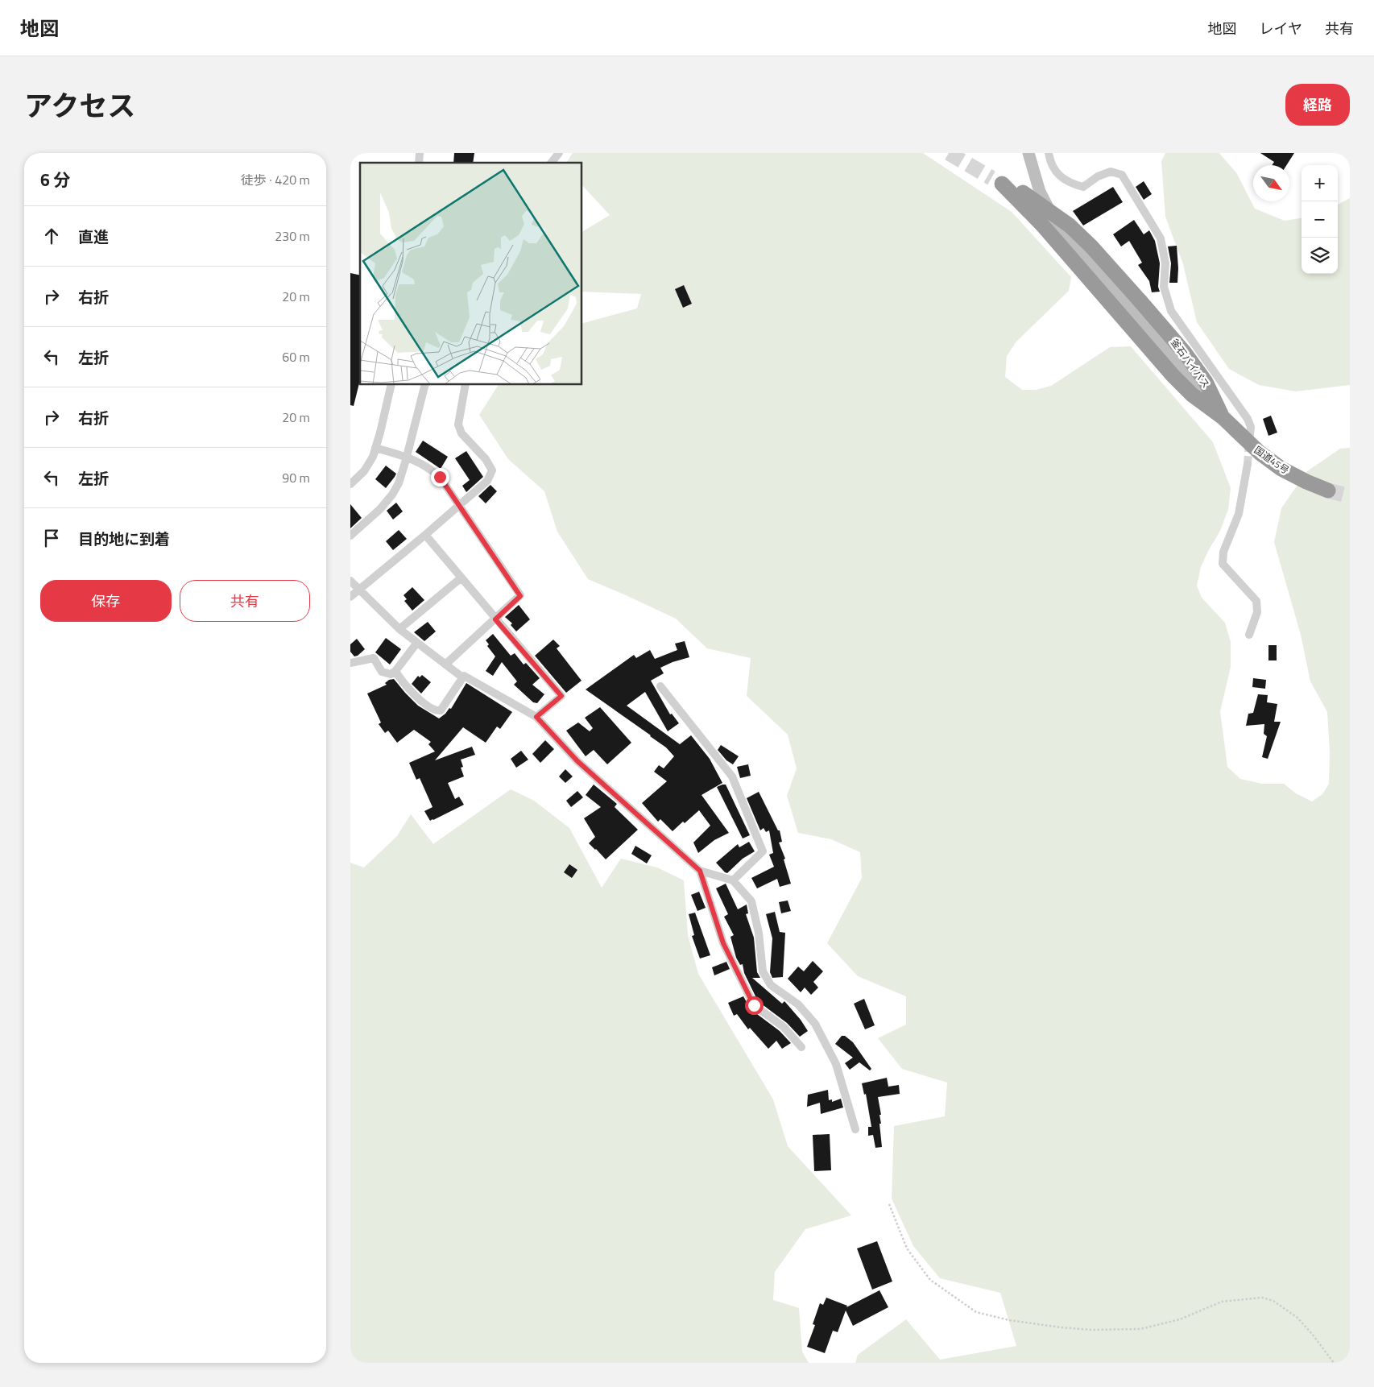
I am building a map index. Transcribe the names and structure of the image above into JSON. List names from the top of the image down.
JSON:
{
  "streets": {
    "highway": ["釜石バイパス", "国道45号"]
  },
  "crossings": [
    ["釜石バイパス", "国道45号"]
  ],
  "north": "bottom right",
  "page": {
    "header": "地図",
    "nav": ["地図", "レイヤ", "共有"],
    "title": "アクセス",
    "buttons": [
      "経路",
      ["保存", "共有"]
    ],
    "heading": ["6 分", "徒歩 · 420 m"],
    "map_buttons": ["+", "−"],
    "list": [
      ["直進", "230 m"],
      ["右折", "20 m"],
      ["左折", "60 m"],
      ["右折", "20 m"],
      ["左折", "90 m"],
      "目的地に到着"
    ]
  }
}
